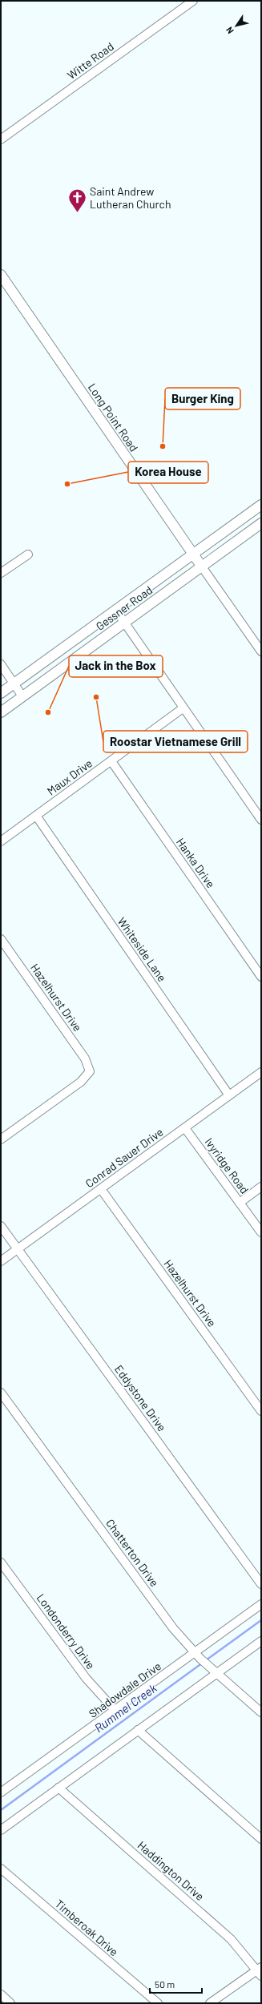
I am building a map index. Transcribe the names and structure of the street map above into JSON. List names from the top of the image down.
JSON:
{
  "streets": {
    "main road": ["Long Point Road", "Gessner Road"],
    "street": [
      "Witte Road",
      "Maux Drive",
      "Hanka Drive",
      "Whiteside Lane",
      "Hazelhurst Drive",
      "Conrad Sauer Drive",
      "Ivyridge Road",
      "Eddystone Drive",
      "Chatterton Drive",
      "Londonderry Drive",
      "Shadowdale Drive",
      "Haddington Drive",
      "Timberoak Drive"
    ]
  },
  "crossings": [
    ["Long Point Road", "Gessner Road"],
    ["Maux Drive", "Hanka Drive"],
    ["Maux Drive", "Whiteside Lane"],
    ["Whiteside Lane", "Conrad Sauer Drive"],
    ["Hazelhurst Drive", "Conrad Sauer Drive"],
    ["Conrad Sauer Drive", "Ivyridge Road"],
    ["Conrad Sauer Drive", "Eddystone Drive"],
    ["Chatterton Drive", "Shadowdale Drive"],
    ["Londonderry Drive", "Shadowdale Drive"]
  ],
  "water": ["Rummel Creek"],
  "places": {
    "church": ["Saint Andrew Lutheran Church"],
    "other": [
      "Burger King",
      "Korea House",
      "Roostar Vietnamese Grill",
      "Jack in the Box"
    ]
  },
  "scale_bar": "50 m",
  "north": "bottom left"
}
